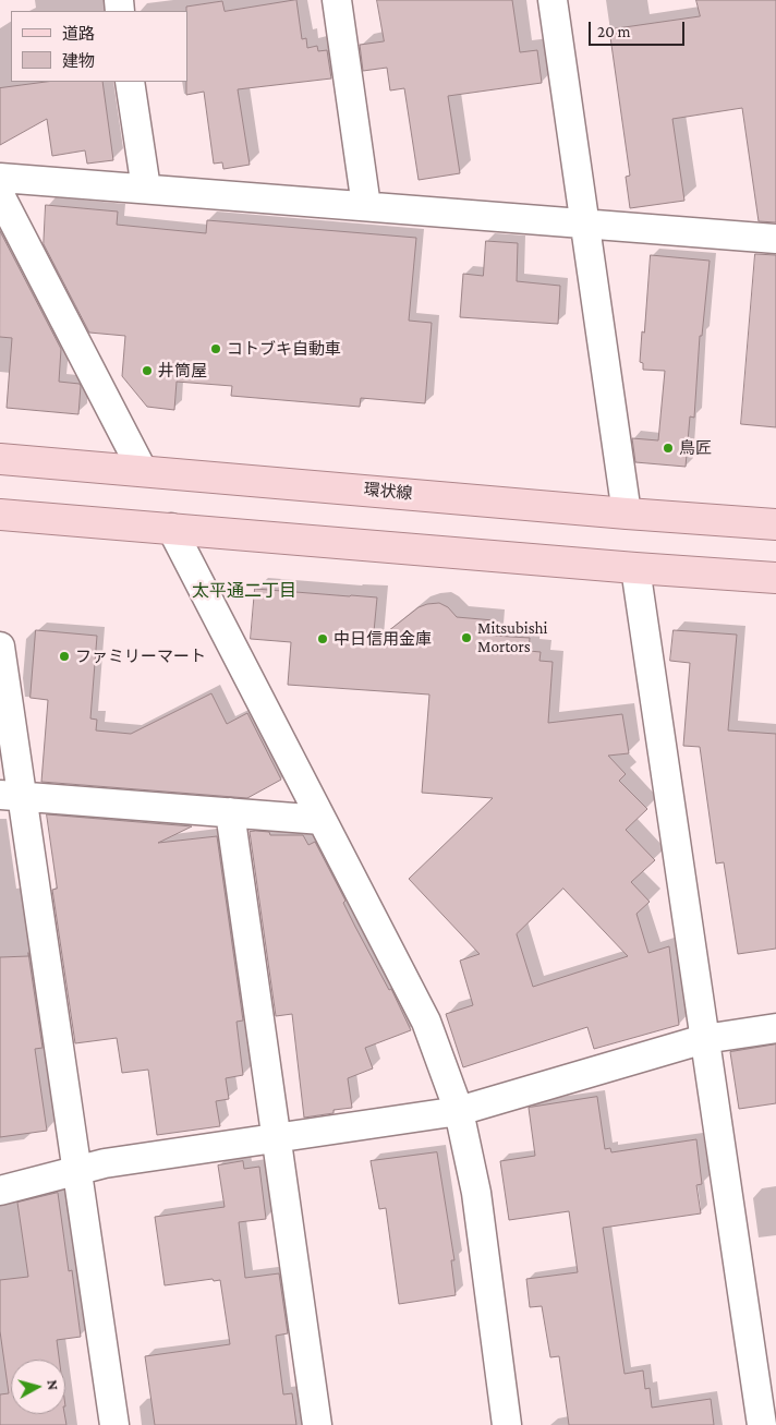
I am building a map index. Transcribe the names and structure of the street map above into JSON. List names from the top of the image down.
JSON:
{
  "streets": {
    "main road": ["環状線"]
  },
  "districts": ["太平通二丁目"],
  "places": [
    "コトブキ自動車",
    "井筒屋",
    "鳥匠",
    "Mitsubishi Mortors",
    "中日信用金庫",
    "ファミリーマート"
  ],
  "legend": ["道路", "建物"],
  "scale_bar": "20 m",
  "north": "right"
}
